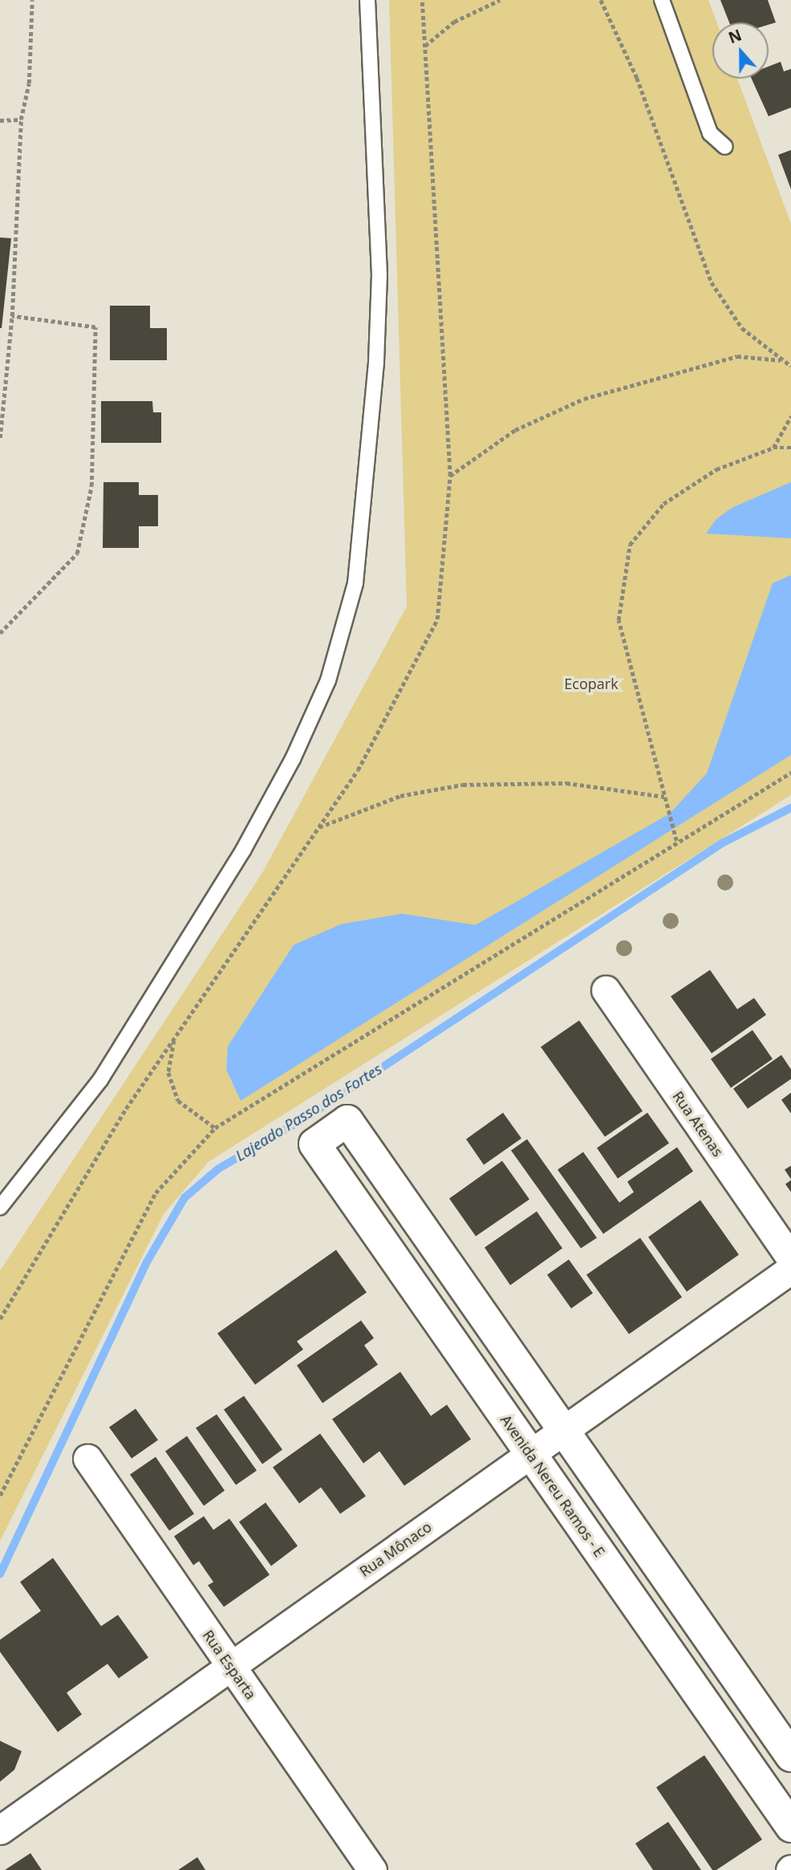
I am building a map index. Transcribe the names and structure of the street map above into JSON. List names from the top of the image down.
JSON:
{
  "streets": {
    "street": [
      "Rua Atenas",
      "Avenida Nereu Ramos - E",
      "Rua Mônaco",
      "Rua Esparta"
    ]
  },
  "crossings": [
    ["Avenida Nereu Ramos - E", "Rua Mônaco"],
    ["Rua Mônaco", "Rua Esparta"]
  ],
  "water": ["Lajeado Passo dos Fortes"],
  "parks": ["Ecopark"],
  "north": "top"
}
